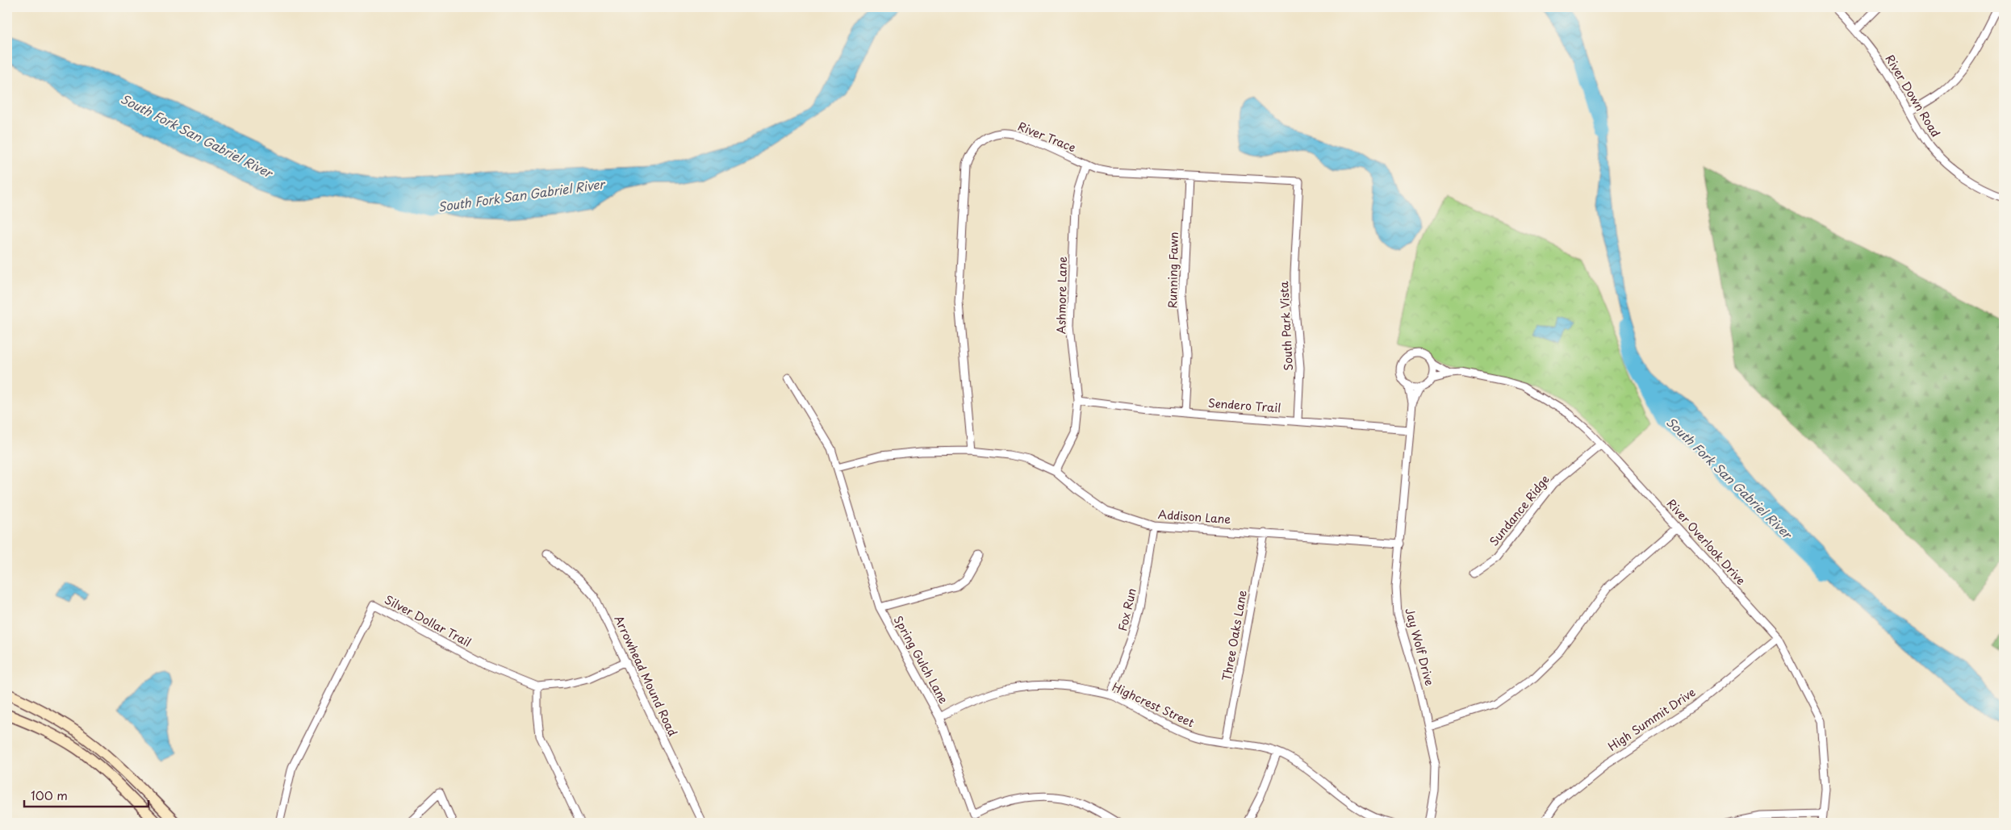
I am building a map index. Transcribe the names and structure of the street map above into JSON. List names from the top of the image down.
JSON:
{
  "streets": {
    "street": [
      "River Down Road",
      "River Trace",
      "Running Fawn",
      "Ashmore Lane",
      "South Park Vista",
      "Sendero Trail",
      "Sundance Ridge",
      "Addison Lane",
      "River Overlook Drive",
      "Fox Run",
      "Silver Dollar Trail",
      "Three Oaks Lane",
      "Jay Wolf Drive",
      "Spring Gulch Lane",
      "Arrowhead Mound Road",
      "Highcrest Street",
      "High Summit Drive"
    ]
  },
  "crossings": [
    ["River Trace", "Running Fawn"],
    ["River Trace", "Ashmore Lane"],
    ["River Trace", "South Park Vista"],
    ["River Trace", "Addison Lane"],
    ["Running Fawn", "Sendero Trail"],
    ["Ashmore Lane", "Sendero Trail"],
    ["Ashmore Lane", "Addison Lane"],
    ["South Park Vista", "Sendero Trail"],
    ["Sendero Trail", "Jay Wolf Drive"],
    ["Sundance Ridge", "River Overlook Drive"],
    ["Addison Lane", "Fox Run"],
    ["Addison Lane", "Three Oaks Lane"],
    ["Addison Lane", "Jay Wolf Drive"],
    ["Addison Lane", "Spring Gulch Lane"],
    ["River Overlook Drive", "High Summit Drive"],
    ["Fox Run", "Highcrest Street"],
    ["Silver Dollar Trail", "Arrowhead Mound Road"],
    ["Three Oaks Lane", "Highcrest Street"],
    ["Spring Gulch Lane", "Highcrest Street"]
  ],
  "water": ["South Fork San Gabriel River"],
  "scale_bar": "100 m"
}
